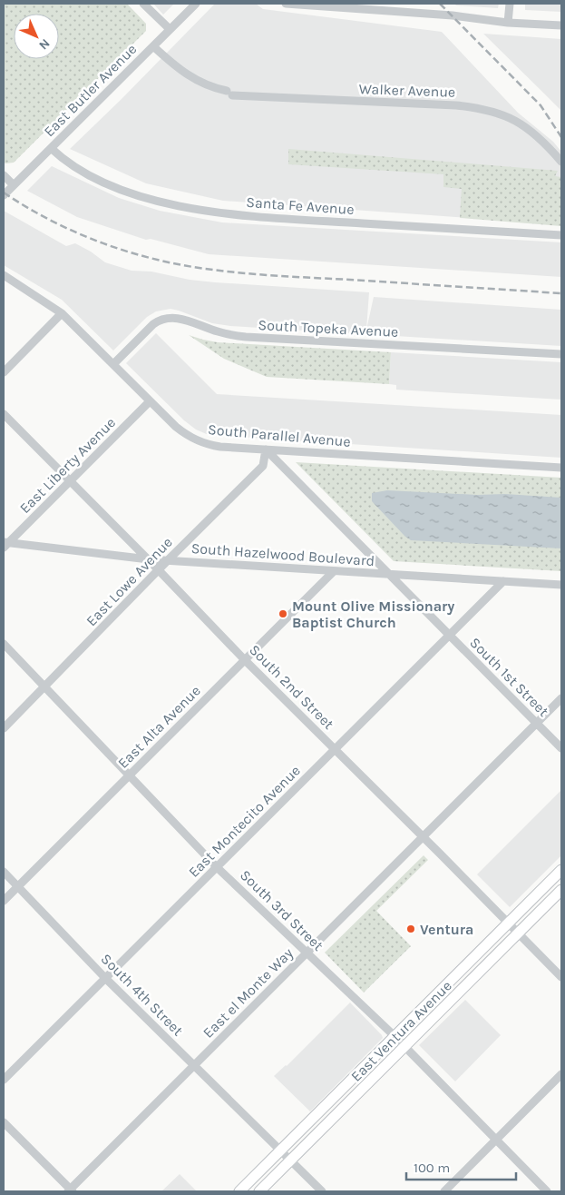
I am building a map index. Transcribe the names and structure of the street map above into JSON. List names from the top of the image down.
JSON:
{
  "streets": {
    "main road": ["East Ventura Avenue"],
    "street": [
      "East Butler Avenue",
      "Walker Avenue",
      "Santa Fe Avenue",
      "South Topeka Avenue",
      "South Parallel Avenue",
      "East Liberty Avenue",
      "South Hazelwood Boulevard",
      "East Lowe Avenue",
      "South 1st Street",
      "South 2nd Street",
      "East Alta Avenue",
      "East Montecito Avenue",
      "South 3rd Street",
      "East el Monte Way",
      "South 4th Street"
    ]
  },
  "crossings": [
    ["East Butler Avenue", "Walker Avenue"],
    ["East Butler Avenue", "Santa Fe Avenue"],
    ["South Topeka Avenue", "South Parallel Avenue"],
    ["South Parallel Avenue", "East Liberty Avenue"],
    ["South Parallel Avenue", "East Lowe Avenue"],
    ["South Parallel Avenue", "South 1st Street"],
    ["East Liberty Avenue", "South Hazelwood Boulevard"],
    ["East Liberty Avenue", "South 2nd Street"],
    ["South Hazelwood Boulevard", "East Lowe Avenue"],
    ["South Hazelwood Boulevard", "South 1st Street"],
    ["South Hazelwood Boulevard", "South 2nd Street"],
    ["South Hazelwood Boulevard", "East Alta Avenue"],
    ["South Hazelwood Boulevard", "East Montecito Avenue"],
    ["East Lowe Avenue", "South 1st Street"],
    ["East Lowe Avenue", "South 2nd Street"],
    ["East Lowe Avenue", "South 3rd Street"],
    ["South 1st Street", "East Montecito Avenue"],
    ["South 1st Street", "East el Monte Way"],
    ["South 2nd Street", "East Alta Avenue"],
    ["South 2nd Street", "East Montecito Avenue"],
    ["South 2nd Street", "East el Monte Way"],
    ["South 2nd Street", "East Ventura Avenue"],
    ["East Alta Avenue", "South 3rd Street"],
    ["East Alta Avenue", "South 4th Street"],
    ["East Montecito Avenue", "South 3rd Street"],
    ["East Montecito Avenue", "South 4th Street"],
    ["South 3rd Street", "East el Monte Way"],
    ["South 3rd Street", "East Ventura Avenue"],
    ["East el Monte Way", "South 4th Street"],
    ["South 4th Street", "East Ventura Avenue"]
  ],
  "places": ["Mount Olive Missionary Baptist Church", "Ventura"],
  "scale_bar": "100 m",
  "north": "bottom right"
}
